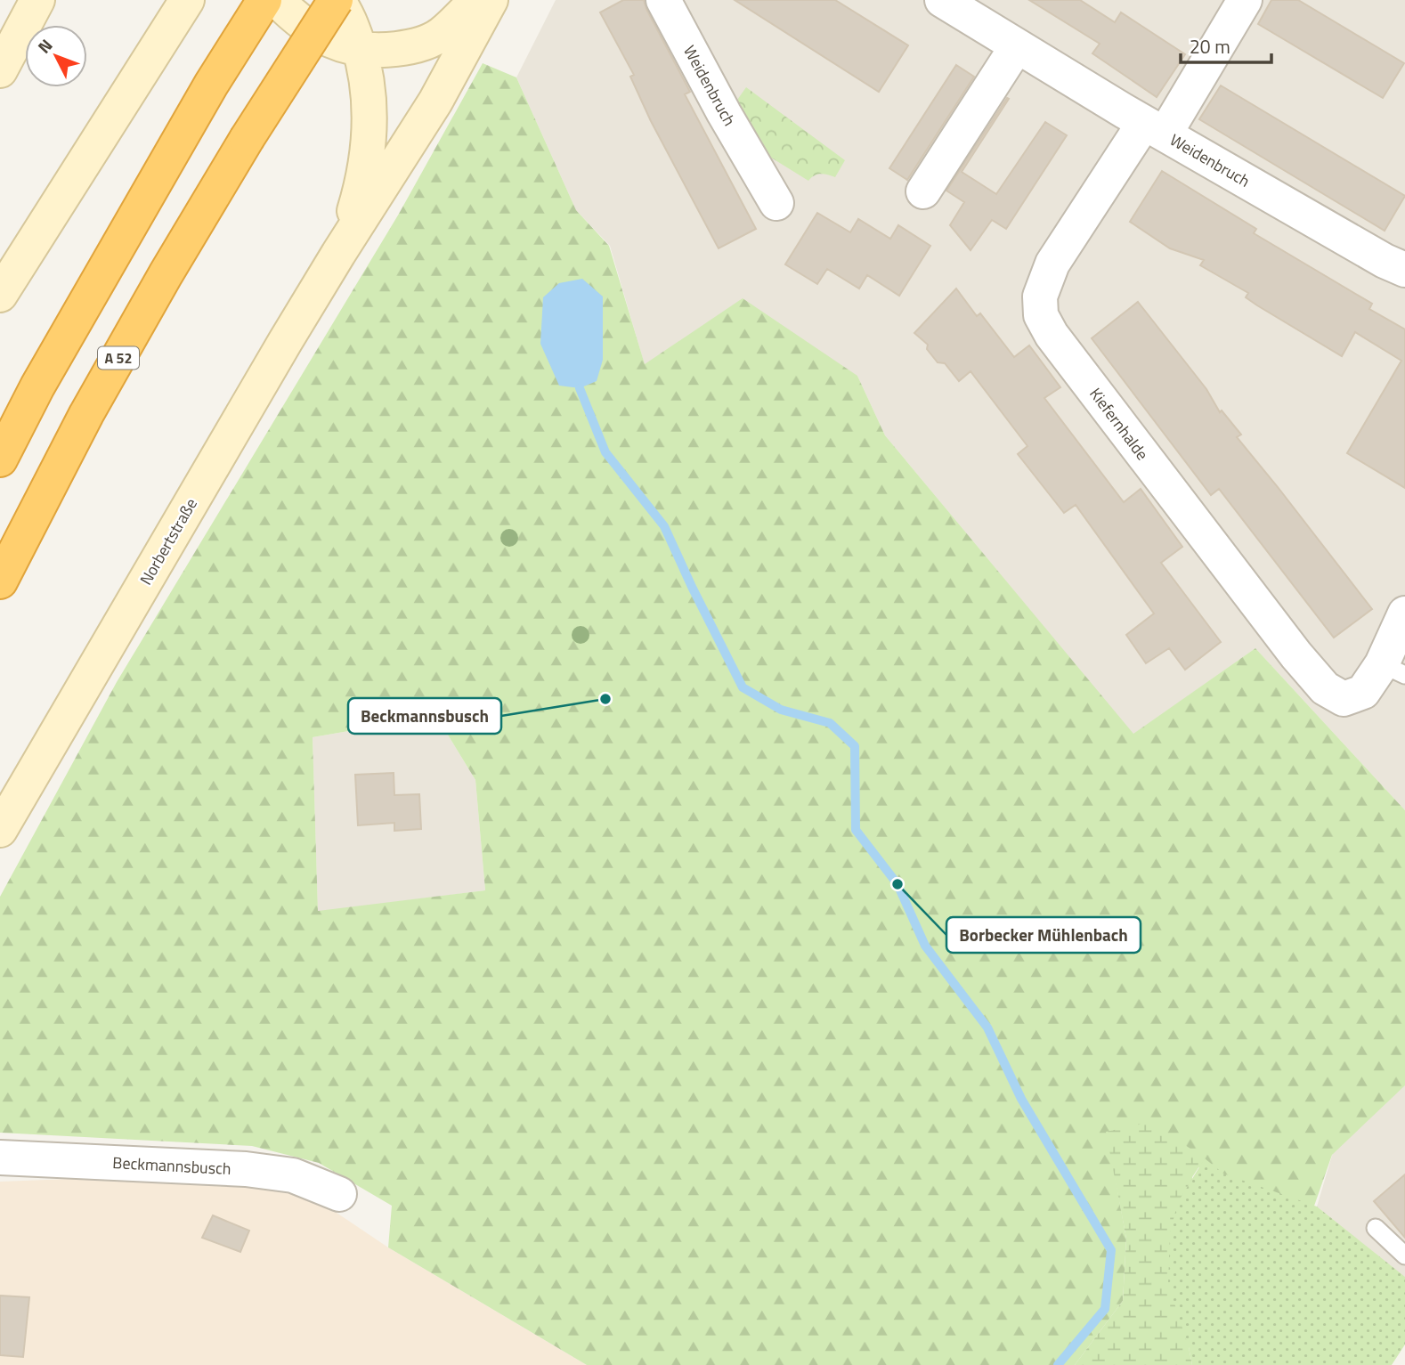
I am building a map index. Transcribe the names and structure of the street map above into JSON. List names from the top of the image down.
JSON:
{
  "streets": {
    "highway": ["A 52"],
    "main road": ["Norbertstraße"],
    "street": ["Weidenbruch", "Kiefernhalde", "Beckmannsbusch"]
  },
  "crossings": [
    ["Weidenbruch", "Kiefernhalde"]
  ],
  "places": ["Beckmannsbusch", "Borbecker Mühlenbach"],
  "scale_bar": "20 m",
  "north": "top left"
}
